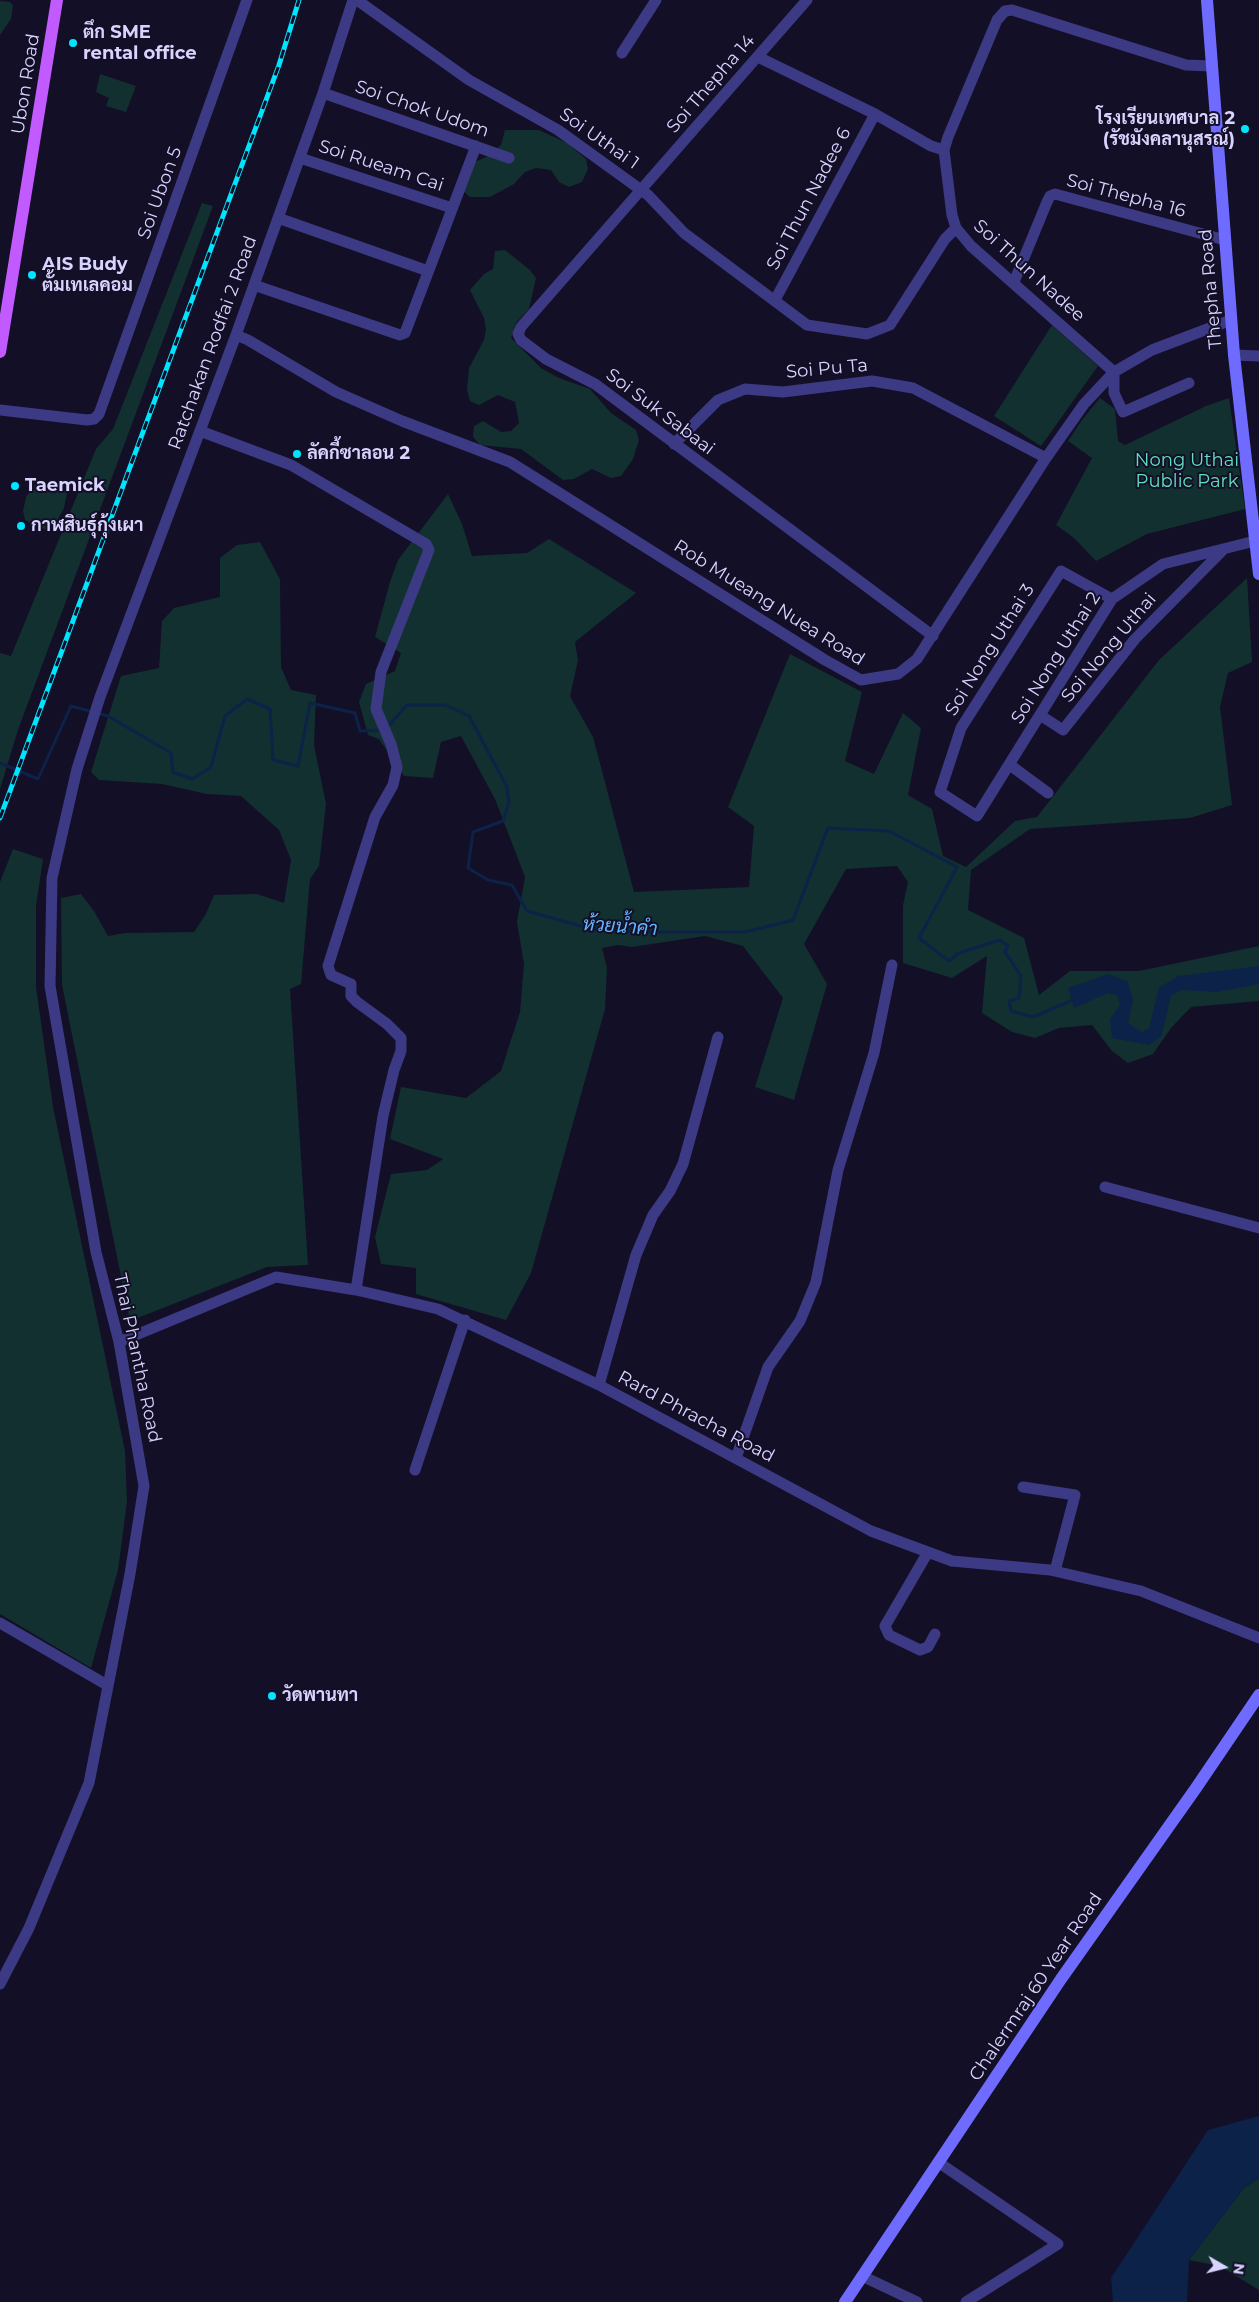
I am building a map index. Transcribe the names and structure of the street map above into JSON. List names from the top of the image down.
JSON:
{
  "streets": {
    "main road": ["Ubon Road"],
    "street": [
      "Soi Thepha 14",
      "Soi Chok Udom",
      "Soi Uthai 1",
      "Soi Rueam Cai",
      "Soi Ubon 5",
      "Soi Thepha 16",
      "Soi Thun Nadee 6",
      "Soi Thun Nadee",
      "Thepha Road",
      "Ratchakan Rodfai 2 Road",
      "Soi Pu Ta",
      "Soi Suk Sabaai",
      "Rob Mueang Nuea Road",
      "Soi Nong Uthai",
      "Soi Nong Uthai 3",
      "Soi Nong Uthai 2",
      "Thai Phantha Road",
      "Rard Phracha Road",
      "Chalermraj 60 Year Road"
    ]
  },
  "crossings": [
    ["Soi Thepha 14", "Soi Uthai 1"],
    ["Soi Thepha 14", "Soi Suk Sabaai"],
    ["Soi Chok Udom", "Ratchakan Rodfai 2 Road"],
    ["Soi Uthai 1", "Soi Thun Nadee 6"],
    ["Soi Uthai 1", "Soi Thun Nadee"],
    ["Soi Uthai 1", "Soi Suk Sabaai"],
    ["Soi Rueam Cai", "Ratchakan Rodfai 2 Road"],
    ["Soi Thepha 16", "Soi Thun Nadee"],
    ["Soi Thepha 16", "Thepha Road"],
    ["Soi Thun Nadee", "Rob Mueang Nuea Road"],
    ["Thepha Road", "Rob Mueang Nuea Road"],
    ["Thepha Road", "Soi Nong Uthai 2"],
    ["Ratchakan Rodfai 2 Road", "Rob Mueang Nuea Road"],
    ["Ratchakan Rodfai 2 Road", "Thai Phantha Road"],
    ["Soi Pu Ta", "Soi Suk Sabaai"],
    ["Soi Pu Ta", "Rob Mueang Nuea Road"],
    ["Soi Suk Sabaai", "Rob Mueang Nuea Road"],
    ["Soi Nong Uthai", "Soi Nong Uthai 2"],
    ["Soi Nong Uthai 3", "Soi Nong Uthai 2"],
    ["Thai Phantha Road", "Rard Phracha Road"]
  ],
  "water": ["ห้วยน้ำคำ"],
  "parks": ["Nong Uthai Public Park"],
  "places": [
    "ตึก SME rental office",
    "โรงเรียนเทศบาล 2 (รัชมังคลานุสรณ์)",
    "AIS Budy ตั้มเทเลคอม",
    "ลัคกี้ซาลอน 2",
    "Taemick",
    "กาฬสินธุ์กุ้งเผา",
    "วัดพานทา"
  ],
  "north": "right"
}
